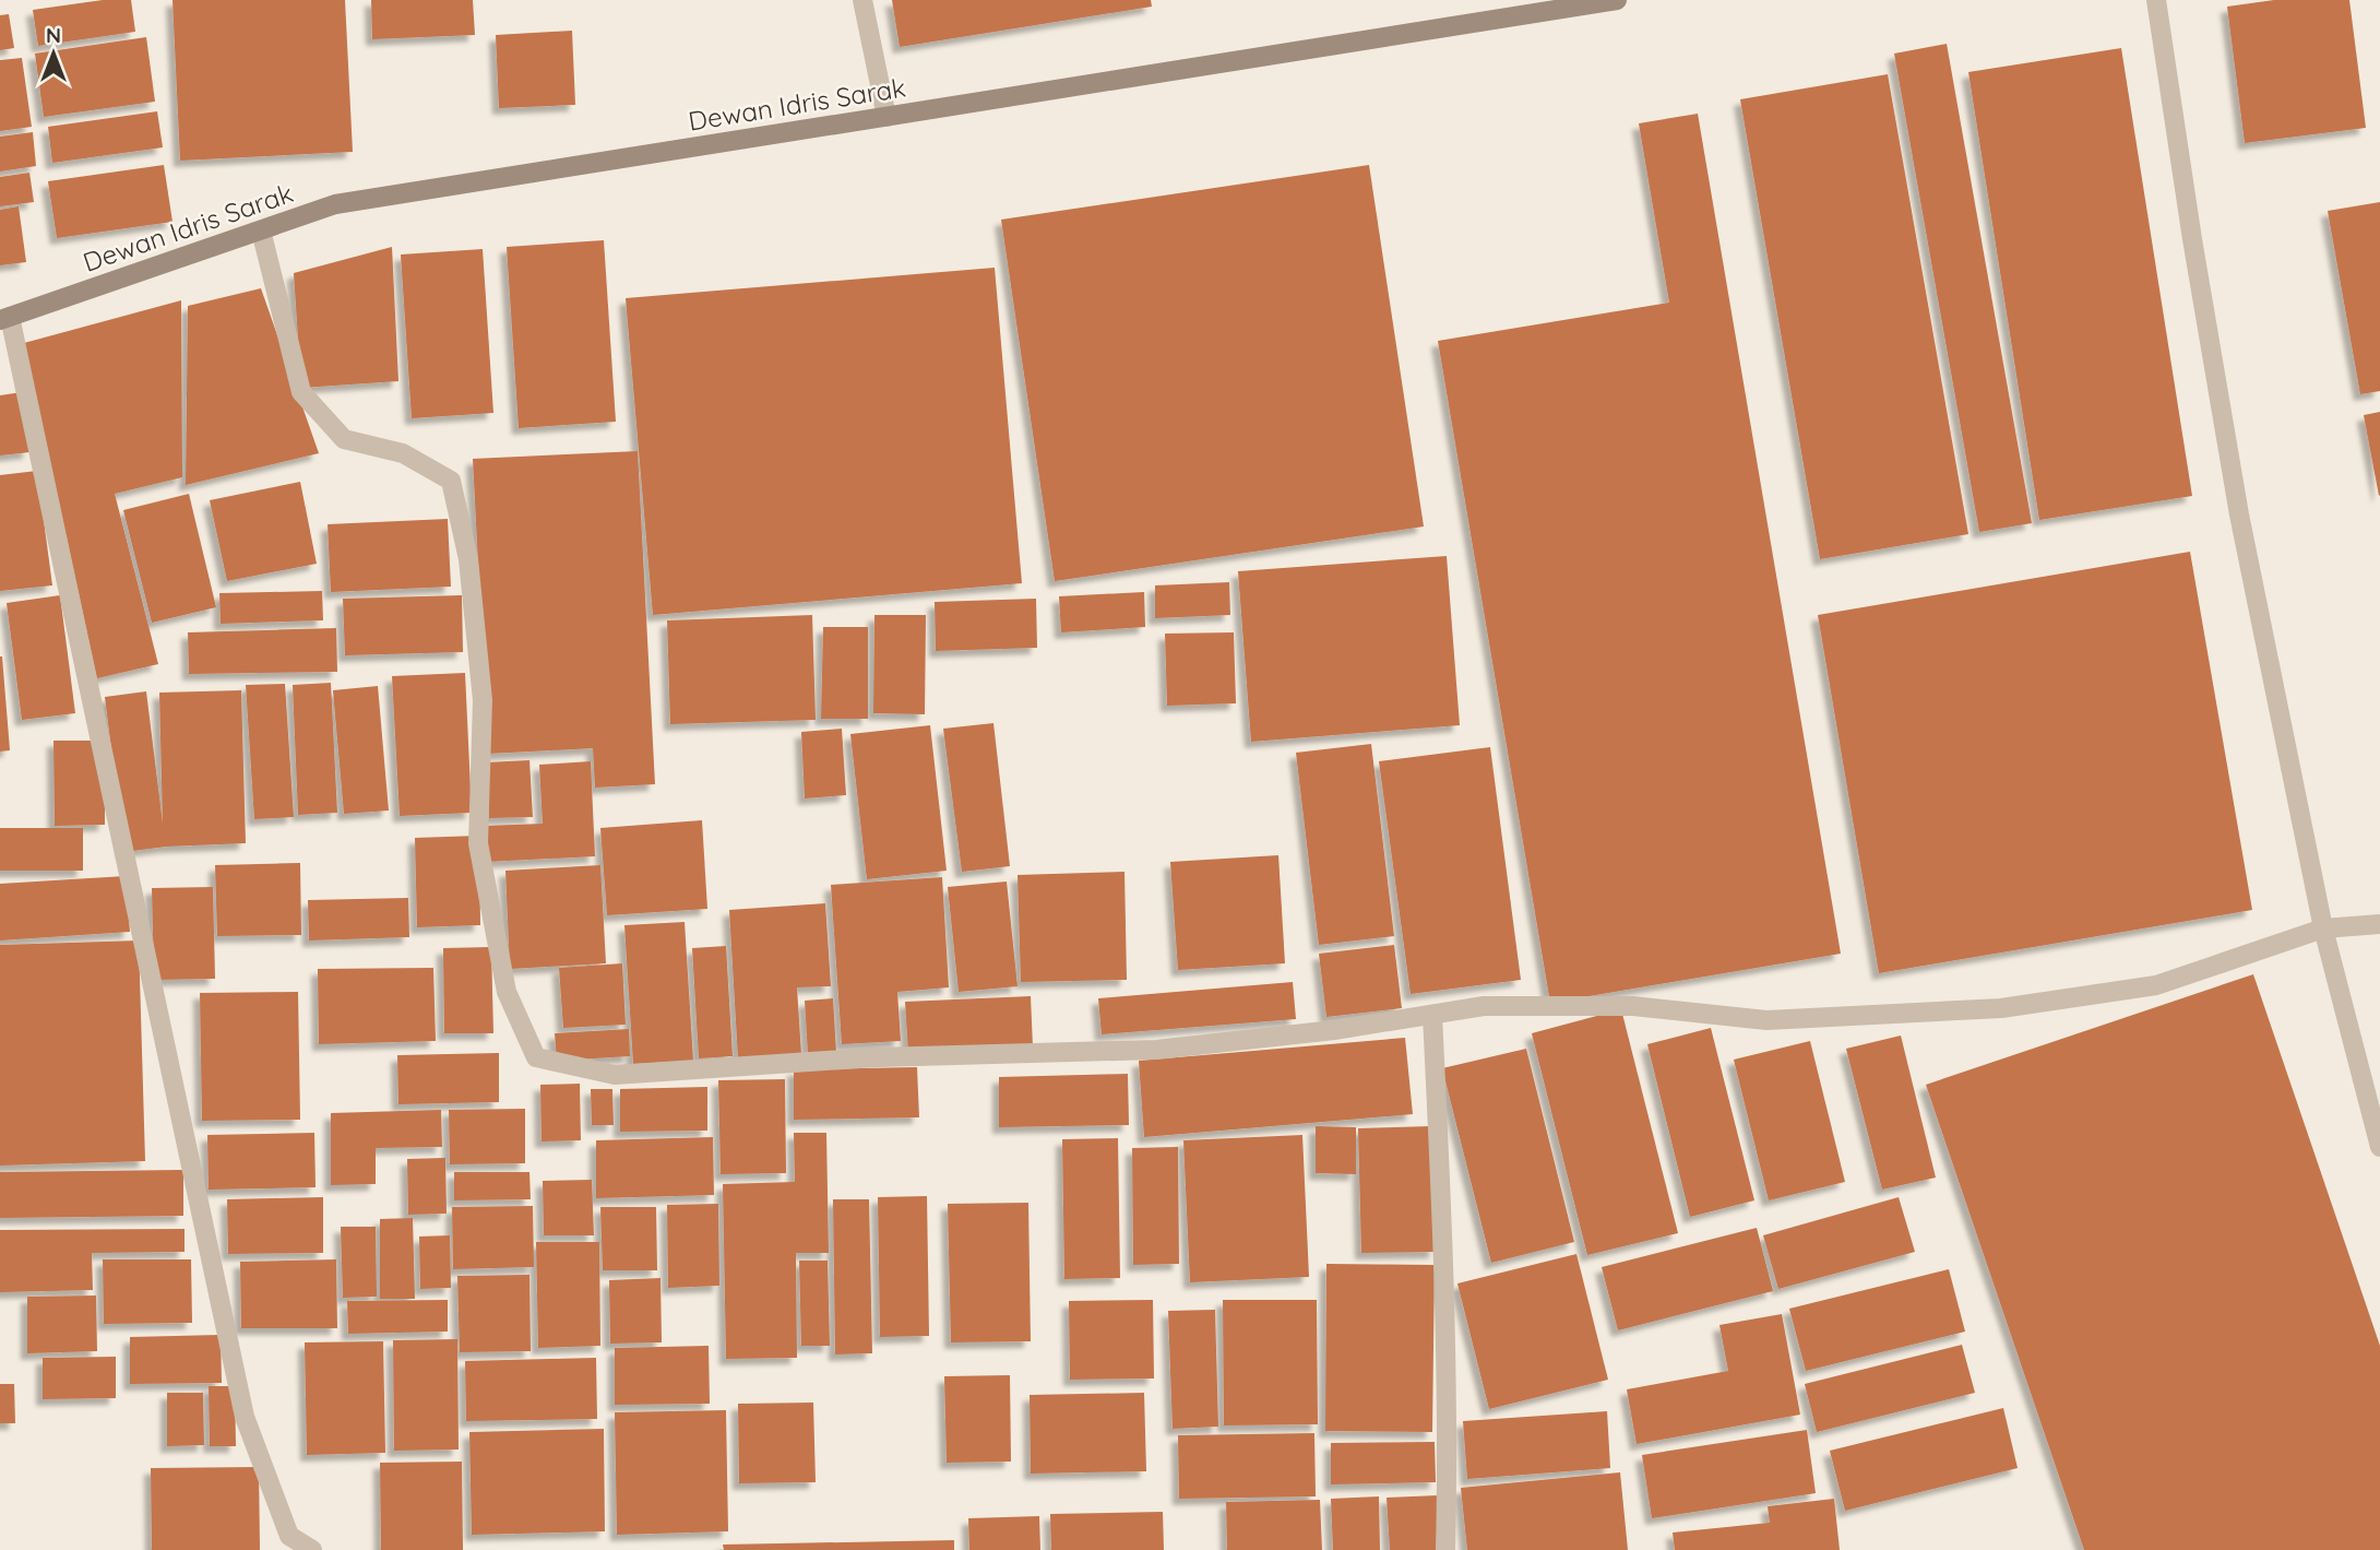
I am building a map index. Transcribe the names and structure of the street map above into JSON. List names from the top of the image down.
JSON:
{
  "streets": {
    "main road": ["Dewan Idris Sarak"]
  },
  "north": "top"
}
